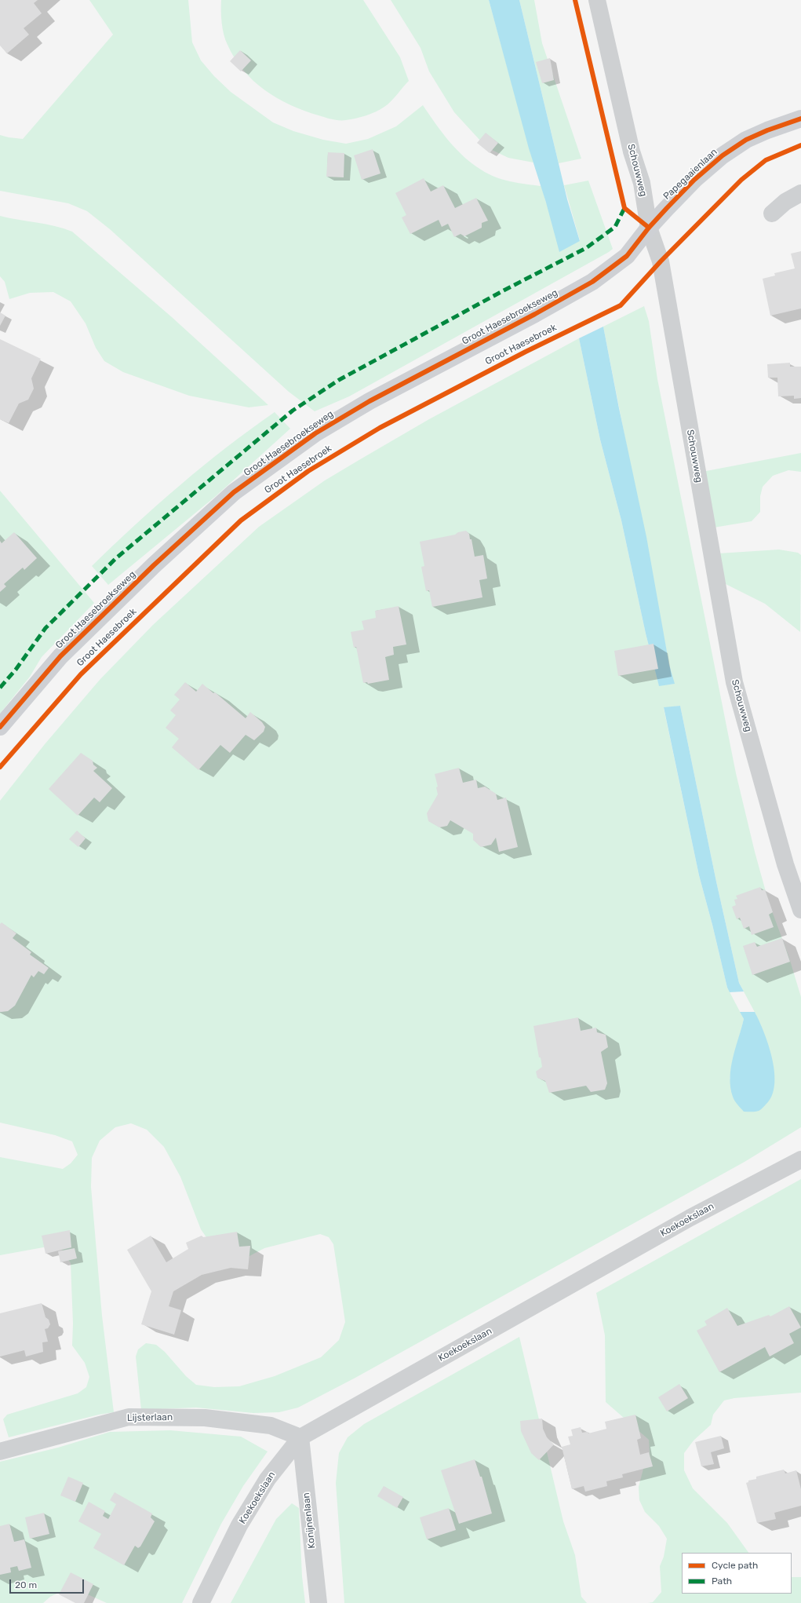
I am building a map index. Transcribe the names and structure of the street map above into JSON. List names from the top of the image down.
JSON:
{
  "streets": {
    "street": [
      "Schouwweg",
      "Papegaaienlaan",
      "Groot Haesebroekseweg",
      "Koekoekslaan",
      "Lijsterlaan",
      "Konijnenlaan"
    ],
    "cycle path": ["Groot Haesebroek"]
  },
  "crossings": [
    ["Schouwweg", "Papegaaienlaan"],
    ["Schouwweg", "Groot Haesebroekseweg"],
    ["Papegaaienlaan", "Groot Haesebroekseweg"],
    ["Koekoekslaan", "Lijsterlaan"],
    ["Koekoekslaan", "Konijnenlaan"],
    ["Lijsterlaan", "Konijnenlaan"]
  ],
  "legend": ["Cycle path", "Path"],
  "scale_bar": "20 m"
}
